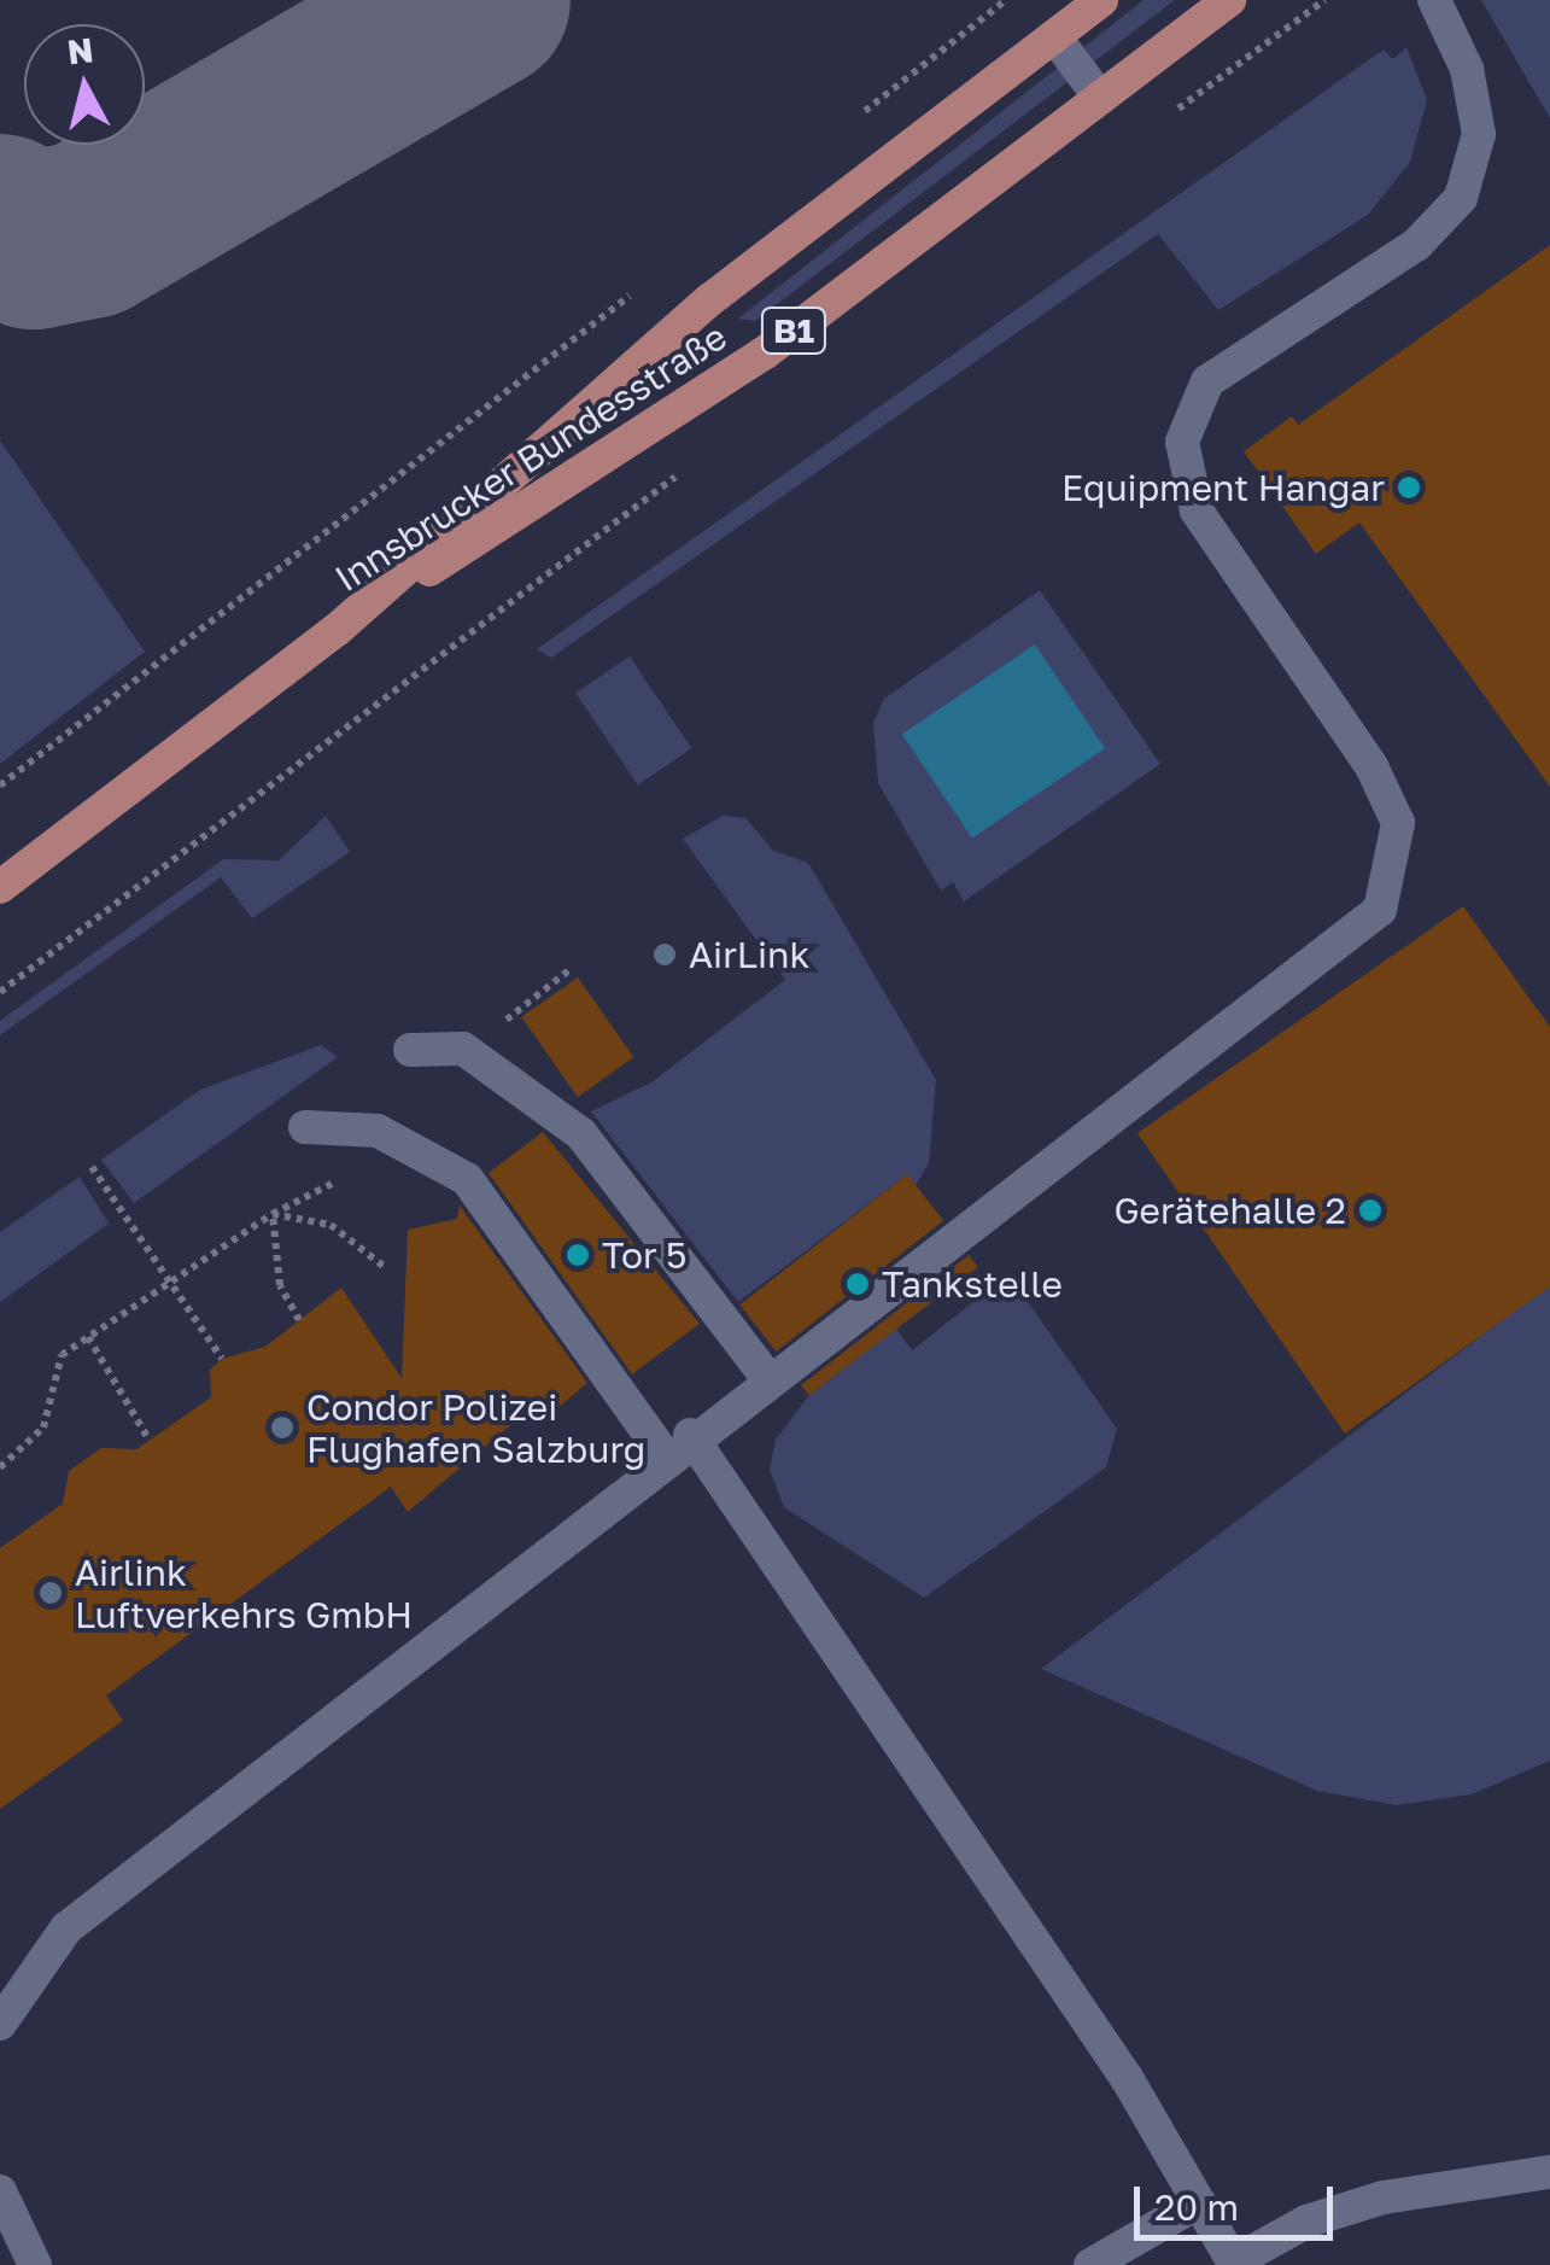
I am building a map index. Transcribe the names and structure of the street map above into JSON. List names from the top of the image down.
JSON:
{
  "streets": {
    "main road": ["B1", "Innsbrucker Bundesstraße"]
  },
  "places": [
    "Equipment Hangar",
    "AirLink",
    "Gerätehalle 2",
    "Tor 5",
    "Tankstelle",
    "Condor Polizei Flughafen Salzburg",
    "Airlink Luftverkehrs GmbH"
  ],
  "scale_bar": "20 m",
  "north": "top"
}
